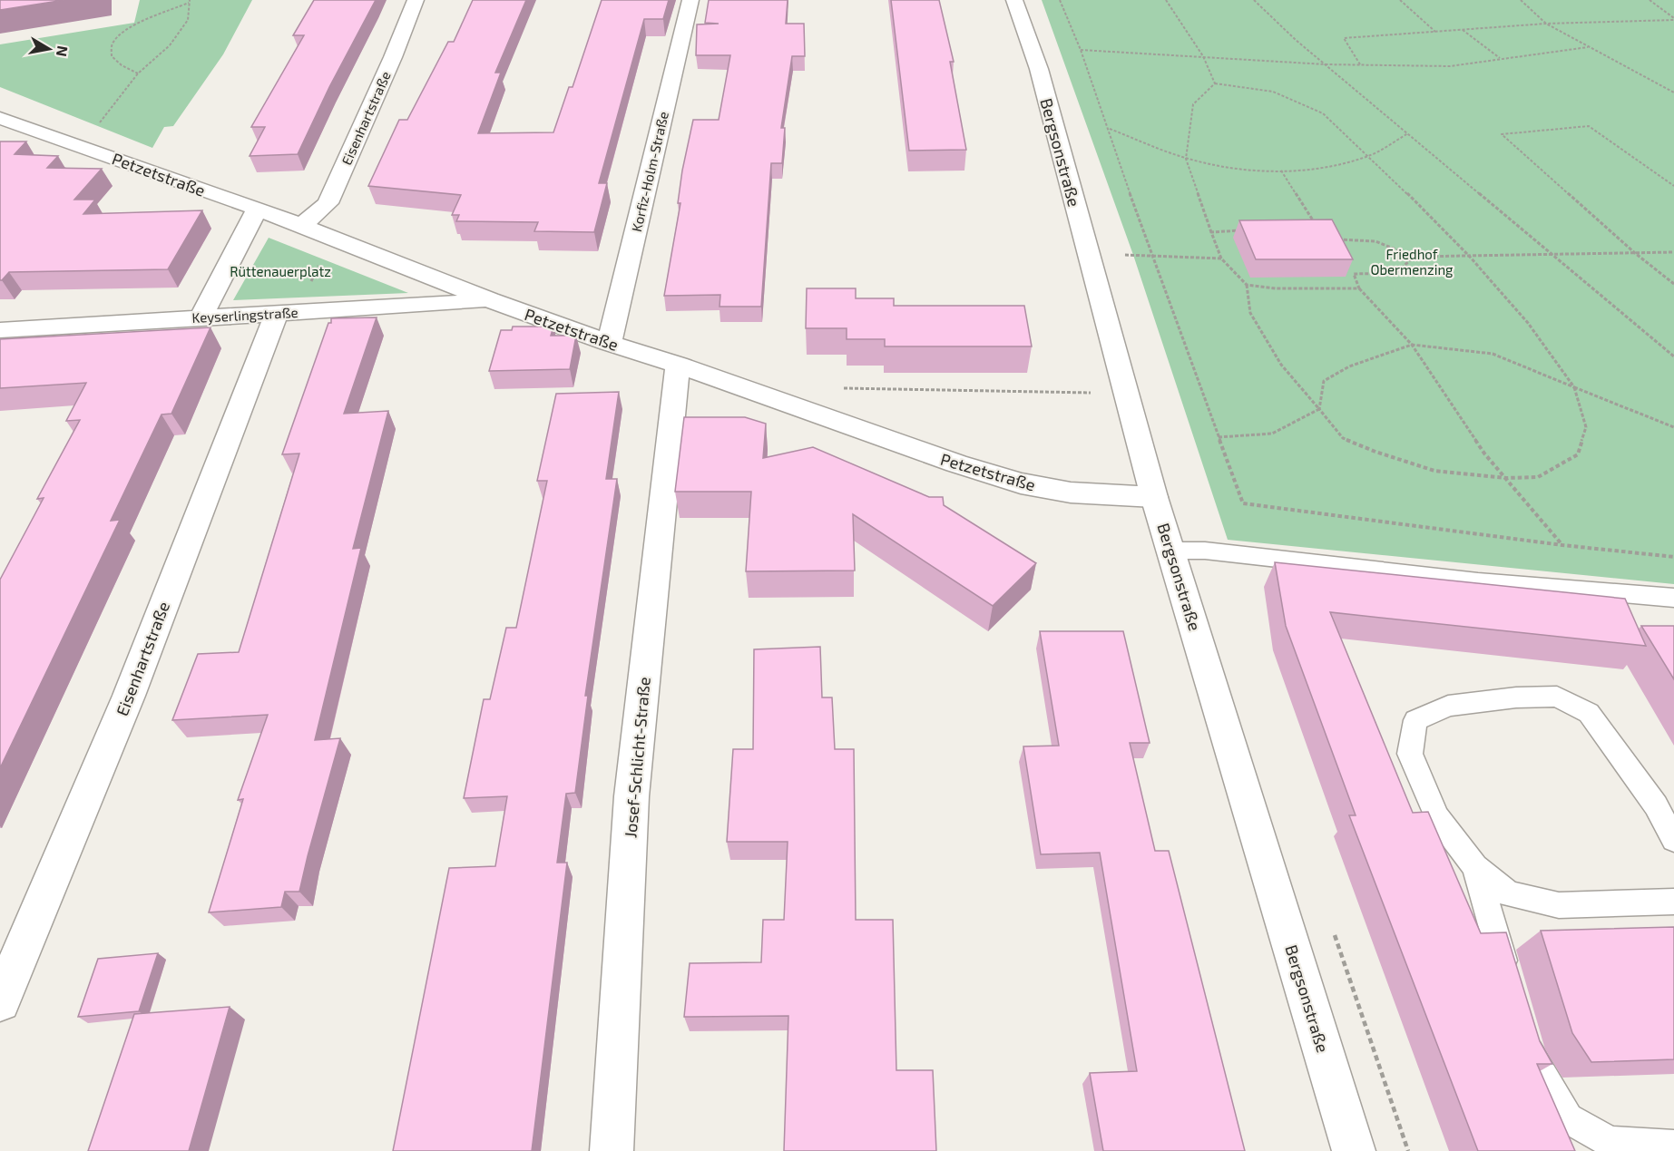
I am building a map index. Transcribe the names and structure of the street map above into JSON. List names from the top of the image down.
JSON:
{
  "streets": {
    "street": [
      "Eisenhartstraße",
      "Bergsonstraße",
      "Korfiz-Holm-Straße",
      "Petzetstraße",
      "Keyserlingstraße",
      "Josef-Schlicht-Straße"
    ]
  },
  "crossings": [
    ["Eisenhartstraße", "Petzetstraße"],
    ["Eisenhartstraße", "Keyserlingstraße"],
    ["Bergsonstraße", "Petzetstraße"],
    ["Korfiz-Holm-Straße", "Petzetstraße"],
    ["Petzetstraße", "Keyserlingstraße"],
    ["Petzetstraße", "Josef-Schlicht-Straße"]
  ],
  "parks": ["Friedhof Obermenzing", "Rüttenauerplatz"],
  "north": "right"
}
